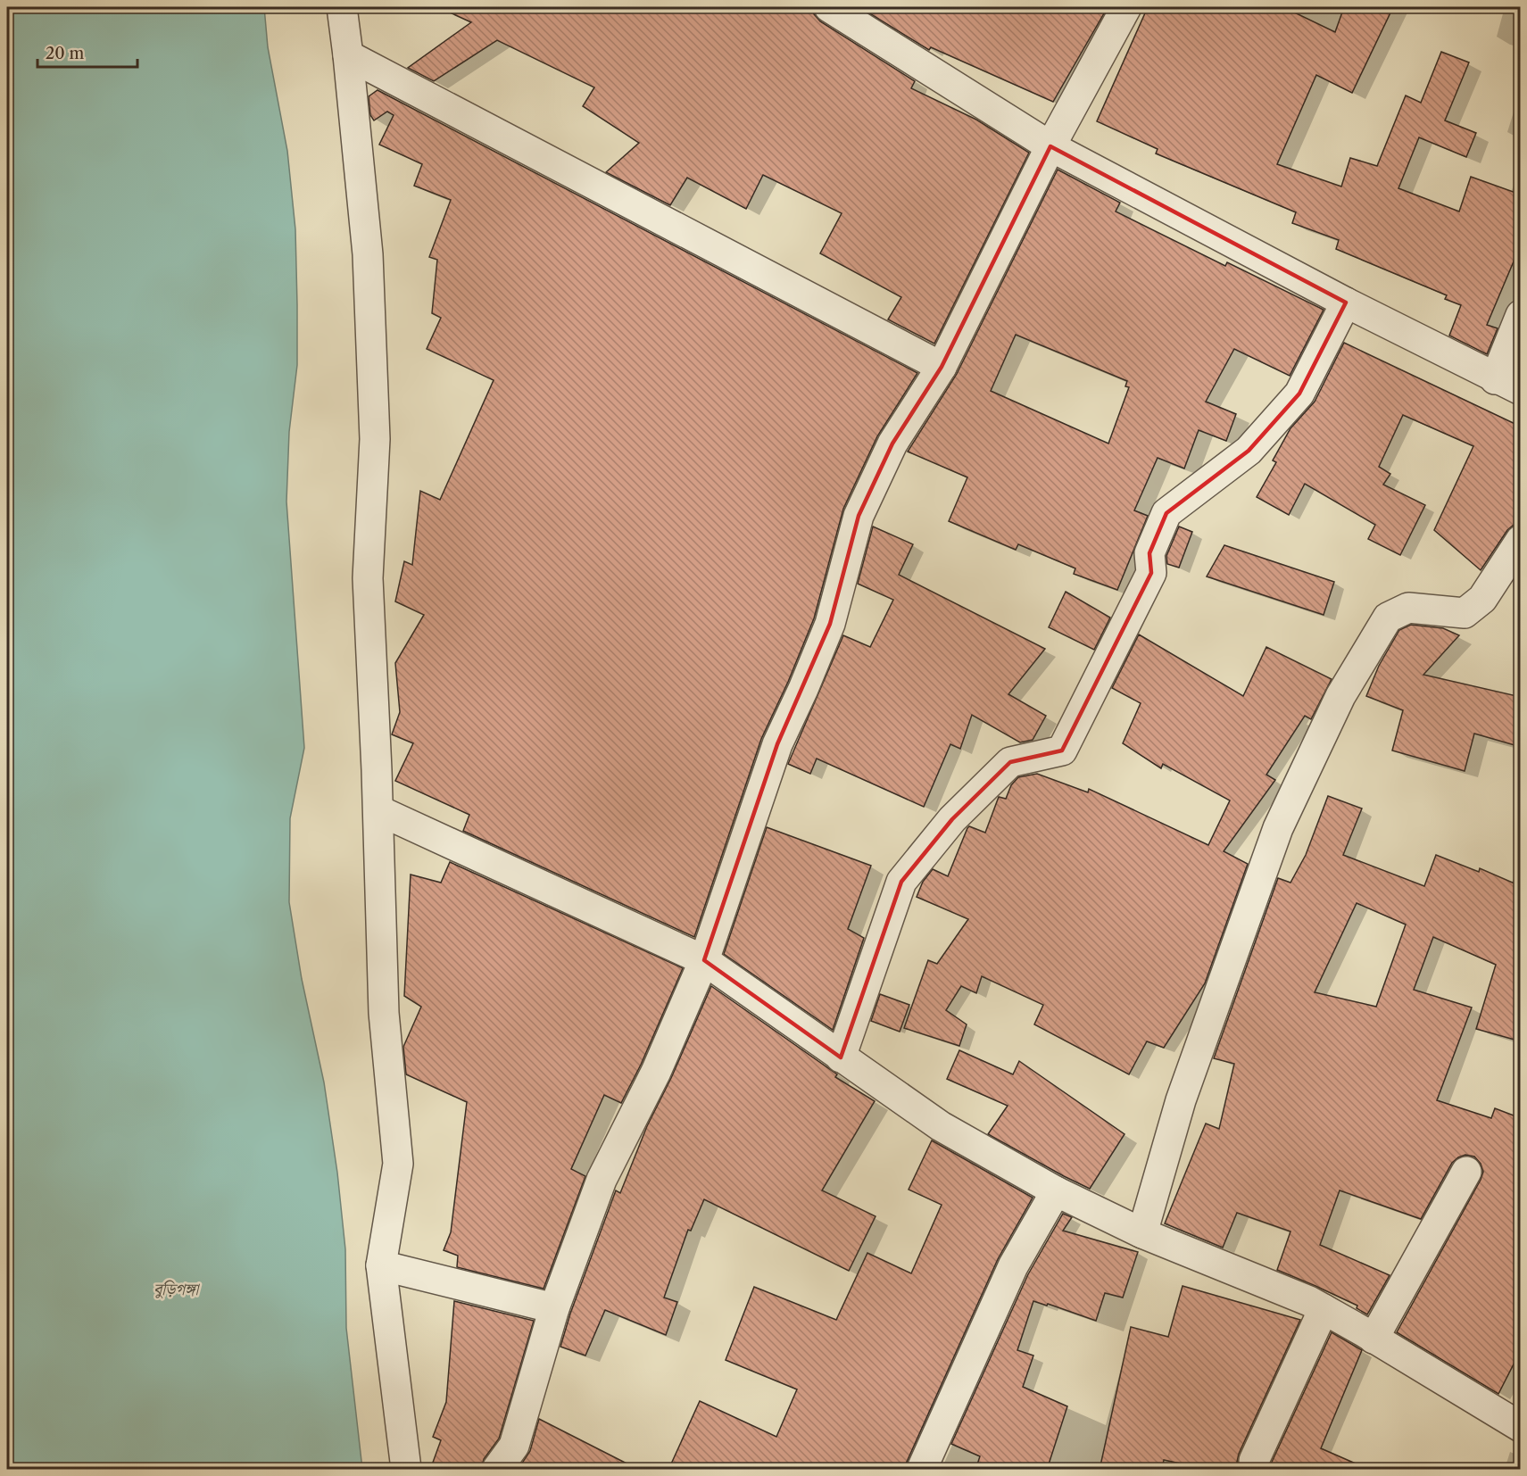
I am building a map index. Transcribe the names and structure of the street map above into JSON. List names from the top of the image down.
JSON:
{
  "water": ["বুড়িগঙ্গা"],
  "scale_bar": "20 m"
}
